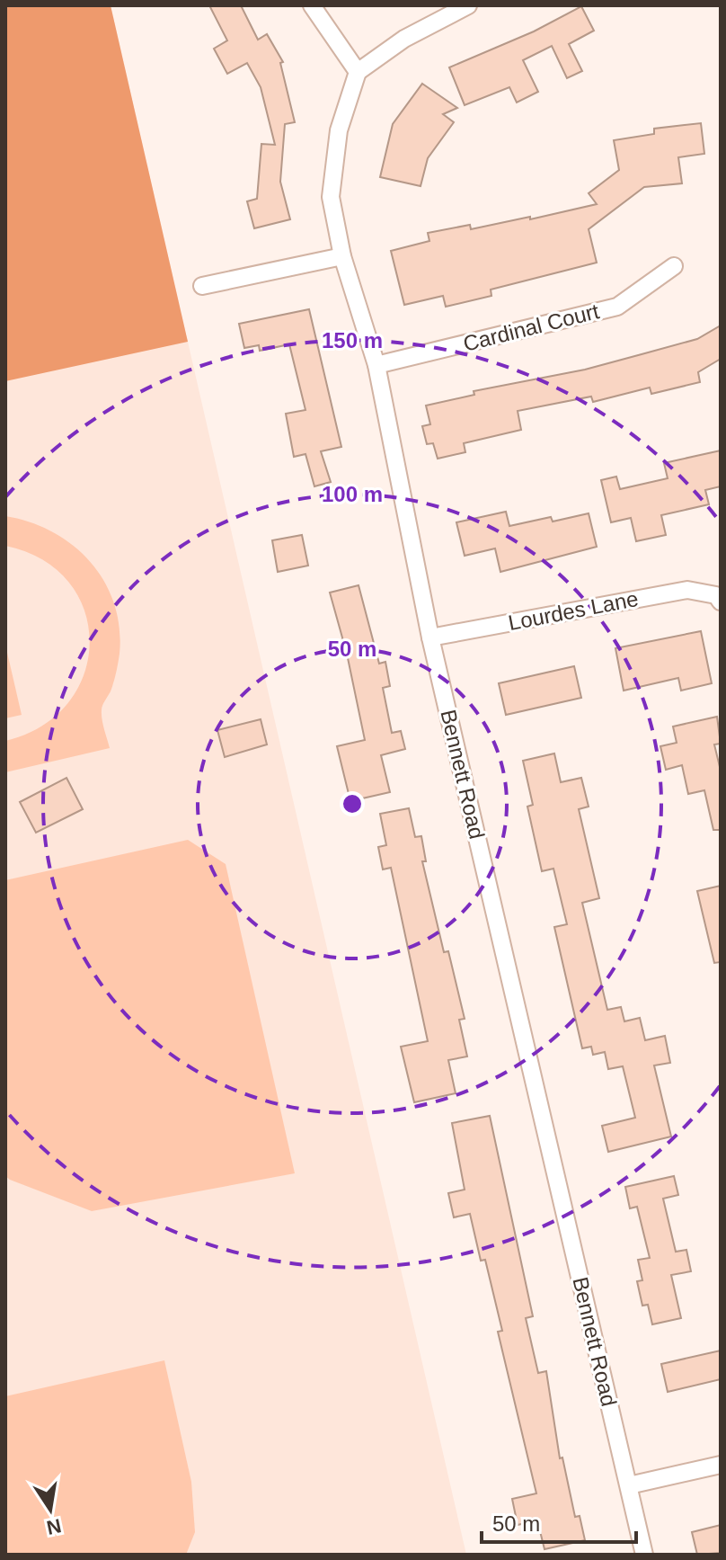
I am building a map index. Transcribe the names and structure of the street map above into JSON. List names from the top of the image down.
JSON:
{
  "streets": {
    "street": ["Cardinal Court", "Lourdes Lane", "Bennett Road"]
  },
  "crossings": [
    ["Cardinal Court", "Bennett Road"],
    ["Lourdes Lane", "Bennett Road"]
  ],
  "scale_bar": "50 m",
  "north": "bottom",
  "rings": ["150 m", "100 m", "50 m"]
}
